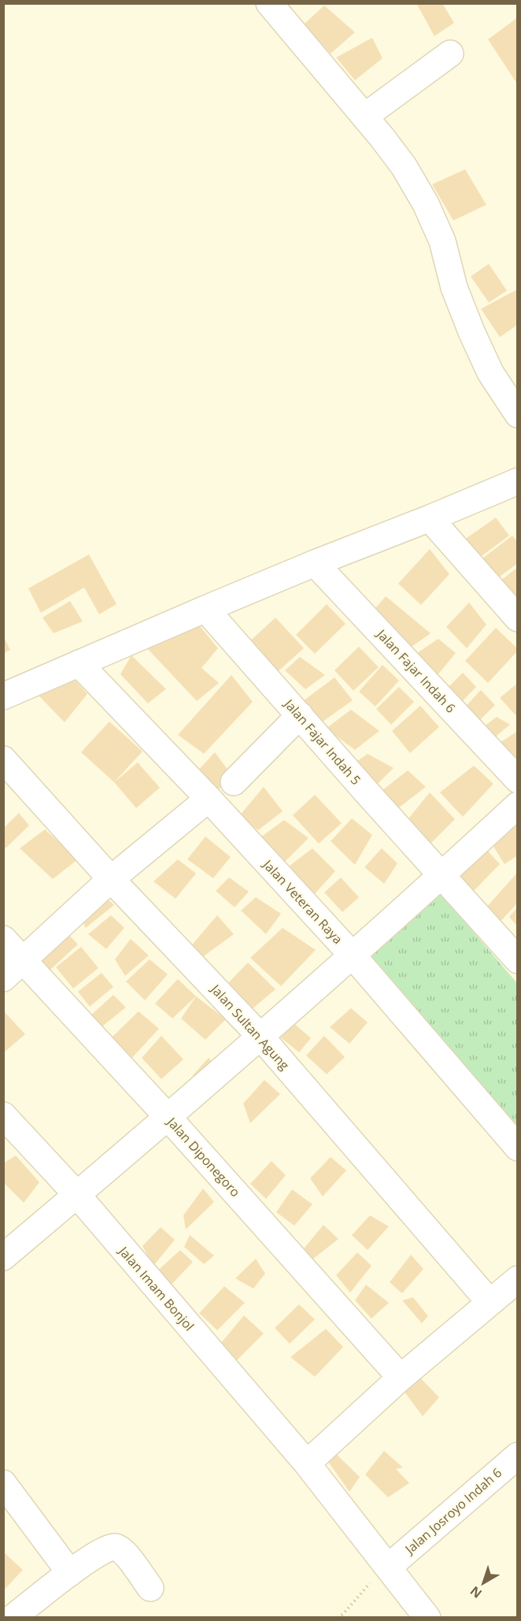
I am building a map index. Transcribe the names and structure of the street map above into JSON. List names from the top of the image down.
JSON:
{
  "streets": {
    "street": [
      "Jalan Fajar Indah 6",
      "Jalan Fajar Indah 5",
      "Jalan Veteran Raya",
      "Jalan Sultan Agung",
      "Jalan Diponegoro",
      "Jalan Imam Bonjol",
      "Jalan Josroyo Indah 6"
    ]
  },
  "crossings": [
    ["Jalan Imam Bonjol", "Jalan Josroyo Indah 6"]
  ],
  "north": "bottom left"
}
